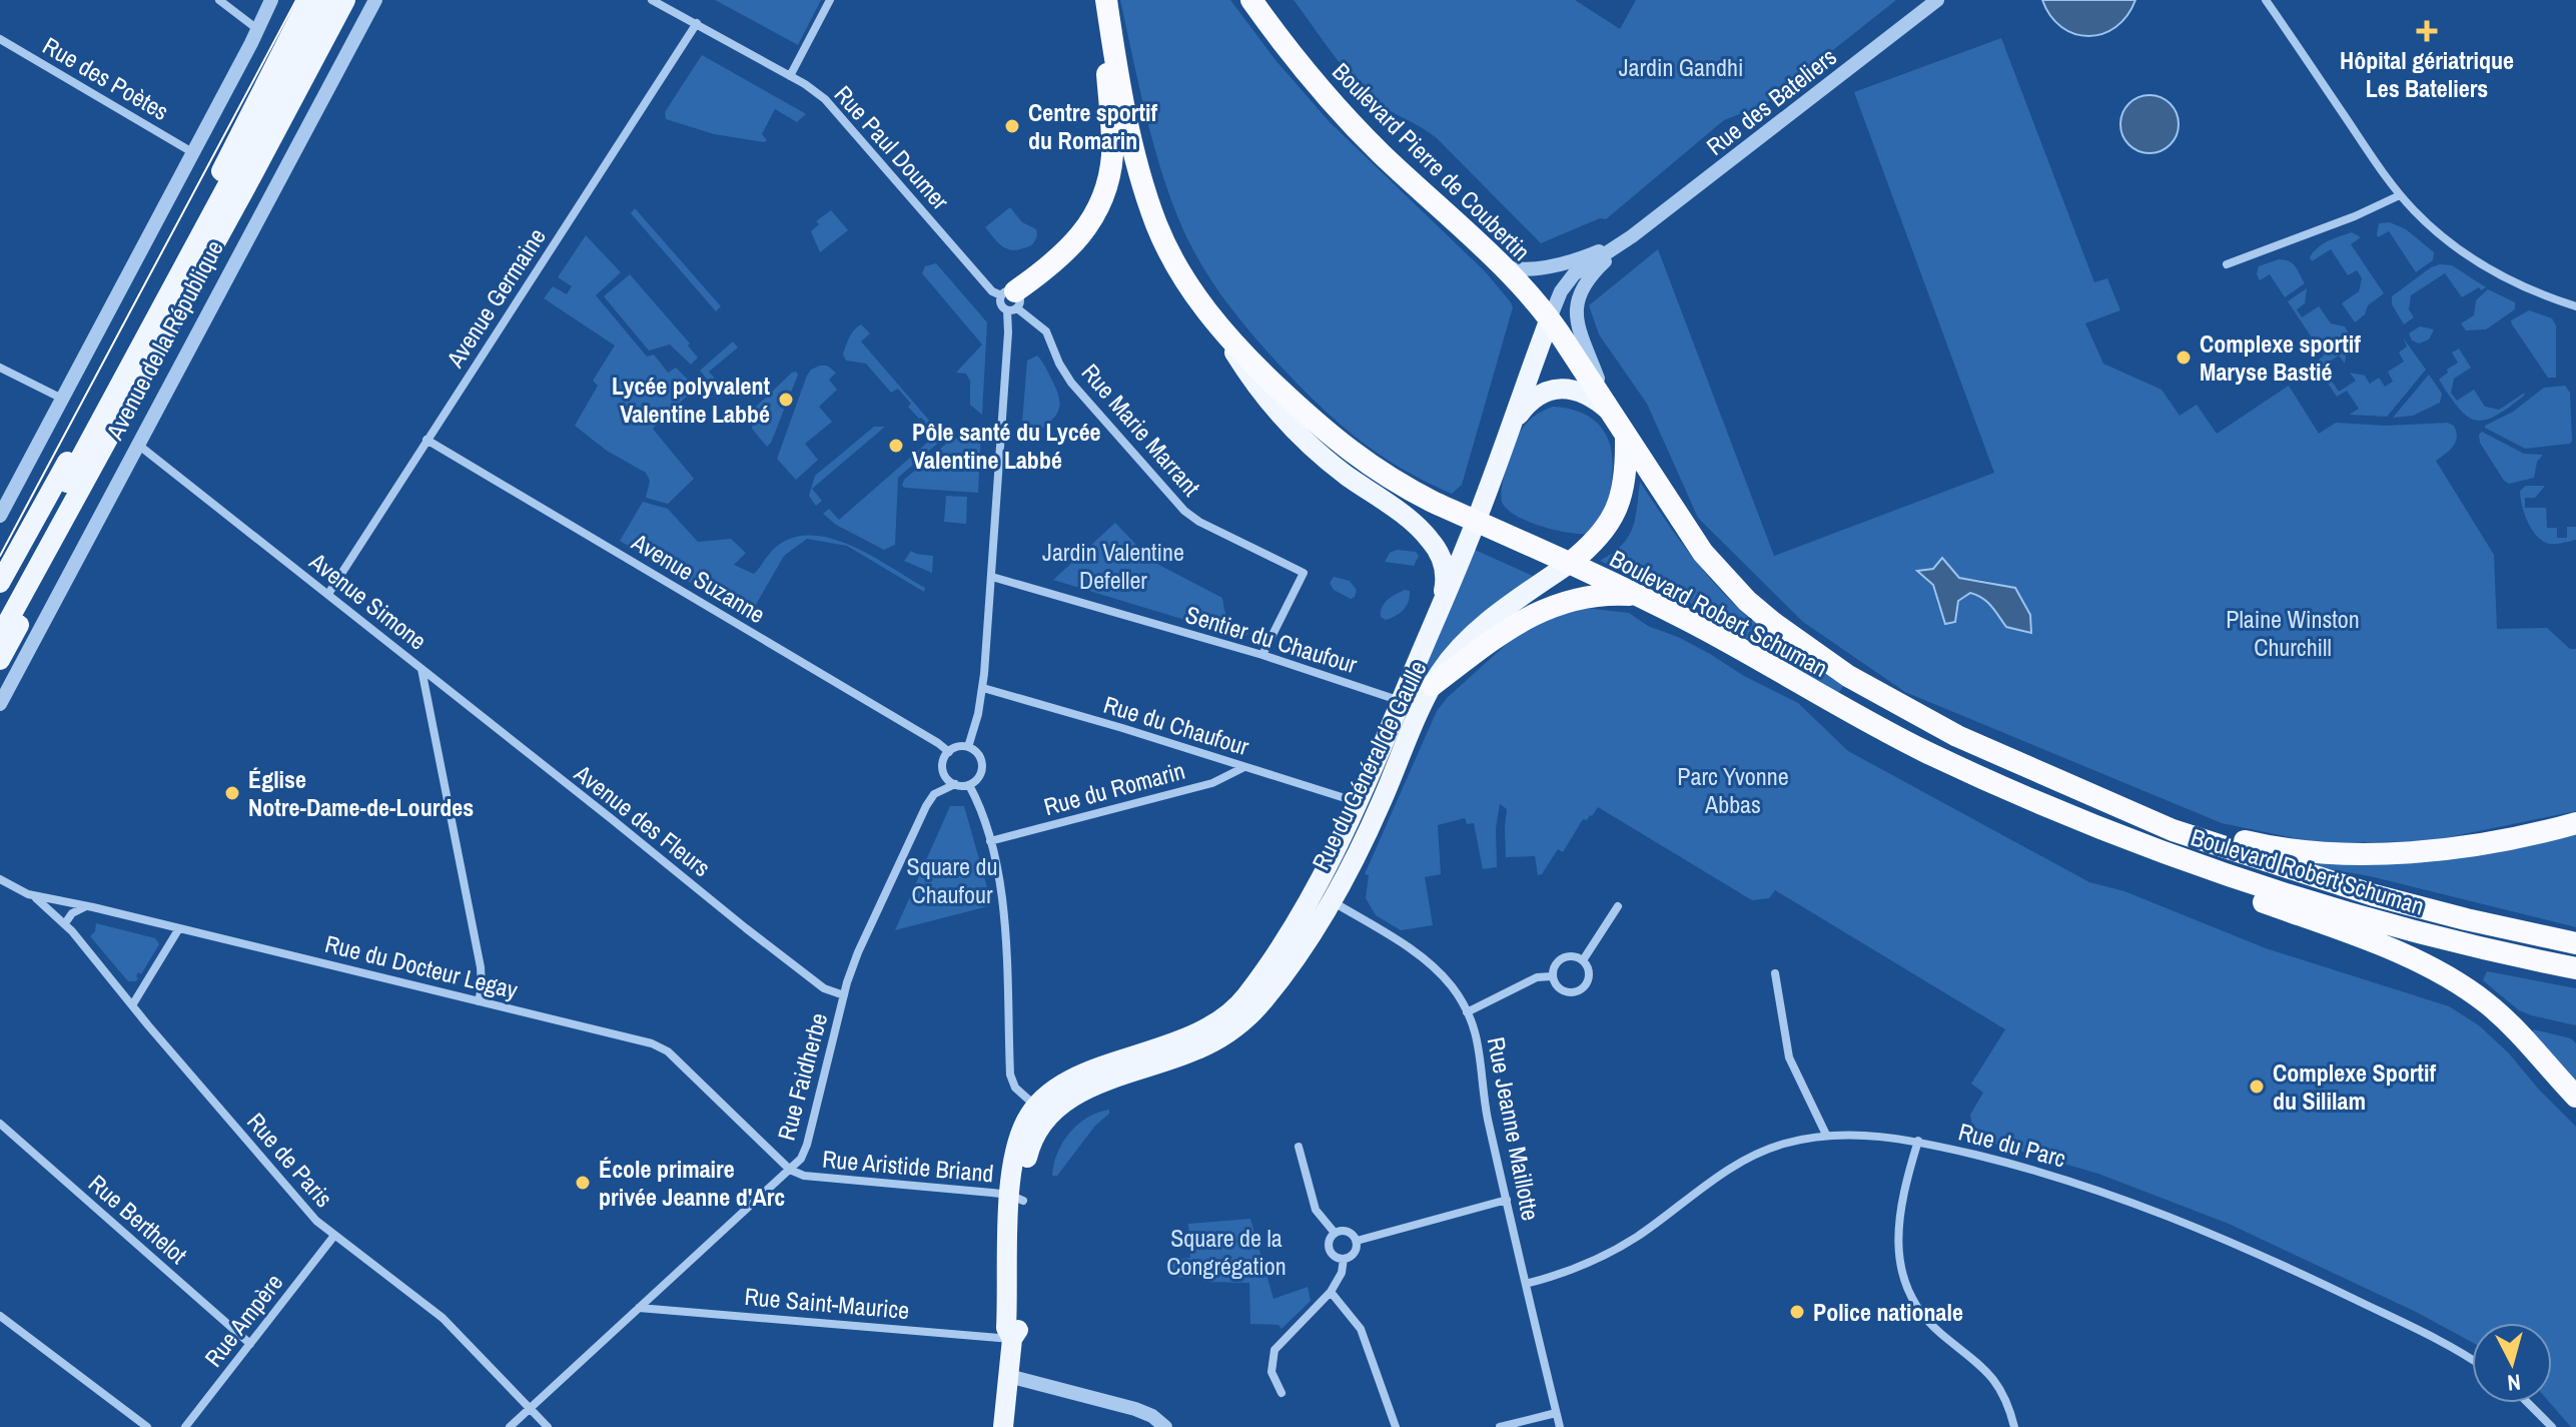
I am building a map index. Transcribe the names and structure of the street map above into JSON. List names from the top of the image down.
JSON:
{
  "streets": {
    "highway": ["Boulevard Pierre de Coubertin", "Boulevard Robert Schuman"],
    "main road": ["Avenue de la République", "Rue du Général de Gaulle"],
    "street": [
      "Rue des Poètes",
      "Rue des Bateliers",
      "Rue Paul Doumer",
      "Avenue Germaine",
      "Rue Marie Marrant",
      "Avenue Suzanne",
      "Avenue Simone",
      "Sentier du Chaufour",
      "Rue du Chaufour",
      "Rue du Romarin",
      "Avenue des Fleurs",
      "Rue du Docteur Legay",
      "Rue Faidherbe",
      "Rue Jeanne Maillotte",
      "Rue du Parc",
      "Rue de Paris",
      "Rue Aristide Briand",
      "Rue Berthelot",
      "Rue Saint-Maurice",
      "Rue Ampère"
    ]
  },
  "crossings": [
    ["Rue des Bateliers", "Boulevard Pierre de Coubertin"],
    ["Rue des Bateliers", "Boulevard Robert Schuman"],
    ["Rue des Bateliers", "Rue du Général de Gaulle"],
    ["Rue Paul Doumer", "Avenue Germaine"],
    ["Rue Paul Doumer", "Rue Marie Marrant"],
    ["Boulevard Pierre de Coubertin", "Boulevard Robert Schuman"],
    ["Avenue Germaine", "Avenue Suzanne"],
    ["Avenue Germaine", "Avenue Simone"],
    ["Avenue de la République", "Avenue Simone"],
    ["Rue Marie Marrant", "Sentier du Chaufour"],
    ["Avenue Suzanne", "Rue Faidherbe"],
    ["Avenue Simone", "Avenue des Fleurs"],
    ["Avenue Simone", "Rue du Docteur Legay"],
    ["Boulevard Robert Schuman", "Rue du Général de Gaulle"],
    ["Sentier du Chaufour", "Rue du Général de Gaulle"],
    ["Rue du Chaufour", "Rue du Général de Gaulle"],
    ["Rue du Chaufour", "Rue du Romarin"],
    ["Rue du Général de Gaulle", "Rue Jeanne Maillotte"],
    ["Rue du Général de Gaulle", "Rue Aristide Briand"],
    ["Rue du Général de Gaulle", "Rue Saint-Maurice"],
    ["Avenue des Fleurs", "Rue Faidherbe"],
    ["Rue du Docteur Legay", "Rue Faidherbe"],
    ["Rue du Docteur Legay", "Rue de Paris"],
    ["Rue du Docteur Legay", "Rue Aristide Briand"],
    ["Rue Faidherbe", "Rue de Paris"],
    ["Rue Faidherbe", "Rue Aristide Briand"],
    ["Rue Faidherbe", "Rue Saint-Maurice"],
    ["Rue Jeanne Maillotte", "Rue du Parc"],
    ["Rue de Paris", "Rue Ampère"],
    ["Rue Berthelot", "Rue Ampère"]
  ],
  "parks": [
    "Jardin Gandhi",
    "Jardin Valentine Defeller",
    "Plaine Winston Churchill",
    "Parc Yvonne Abbas",
    "Square du Chaufour",
    "Square de la Congrégation"
  ],
  "places": {
    "health": ["Hôpital gériatrique Les Bateliers"],
    "other": [
      "Centre sportif du Romarin",
      "Complexe sportif Maryse Bastié",
      "Lycée polyvalent Valentine Labbé",
      "Pôle santé du Lycée Valentine Labbé",
      "Église Notre-Dame-de-Lourdes",
      "Complexe Sportif du Sililam",
      "École primaire privée Jeanne d'Arc",
      "Police nationale"
    ]
  },
  "north": "bottom"
}
